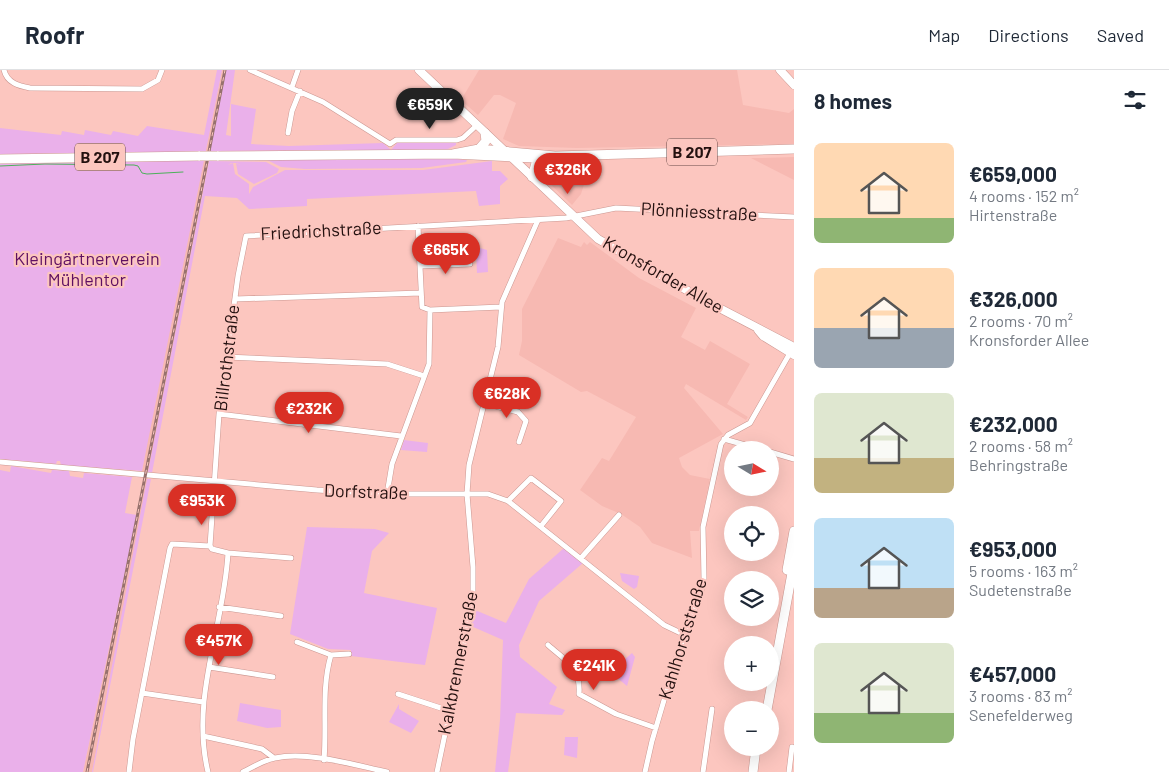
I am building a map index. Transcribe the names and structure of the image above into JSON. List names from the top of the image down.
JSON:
{
  "streets": {
    "main road": ["B 207", "Kronsforder Allee"],
    "street": [
      "Plönniesstraße",
      "Friedrichstraße",
      "Billrothstraße",
      "Dorfstraße",
      "Kahlhorststraße",
      "Kalkbrennerstraße"
    ]
  },
  "crossings": [
    ["B 207", "Kronsforder Allee"],
    ["Plönniesstraße", "Friedrichstraße"],
    ["Plönniesstraße", "Kronsforder Allee"],
    ["Friedrichstraße", "Kronsforder Allee"],
    ["Friedrichstraße", "Billrothstraße"],
    ["Billrothstraße", "Dorfstraße"],
    ["Dorfstraße", "Kahlhorststraße"],
    ["Dorfstraße", "Kalkbrennerstraße"]
  ],
  "parks": ["Kleingärtnerverein Mühlentor"],
  "north": "right",
  "page": {
    "header": "Roofr",
    "nav": ["Map", "Directions", "Saved"],
    "heading": "8 homes",
    "price": [
      "€659K",
      "€326K",
      "€665K",
      "€628K",
      "€232K",
      "€953K",
      "€457K",
      "€241K"
    ],
    "list": [
      {
        "name": "€659,000",
        "note": "4 rooms · 152 m² · Hirtenstraße"
      },
      {
        "name": "€326,000",
        "note": "2 rooms · 70 m² · Kronsforder Allee"
      },
      {
        "name": "€232,000",
        "note": "2 rooms · 58 m² · Behringstraße"
      },
      {
        "name": "€953,000",
        "note": "5 rooms · 163 m² · Sudetenstraße"
      },
      {
        "name": "€457,000",
        "note": "3 rooms · 83 m² · Senefelderweg"
      }
    ],
    "map_buttons": ["+", "−"]
  }
}
